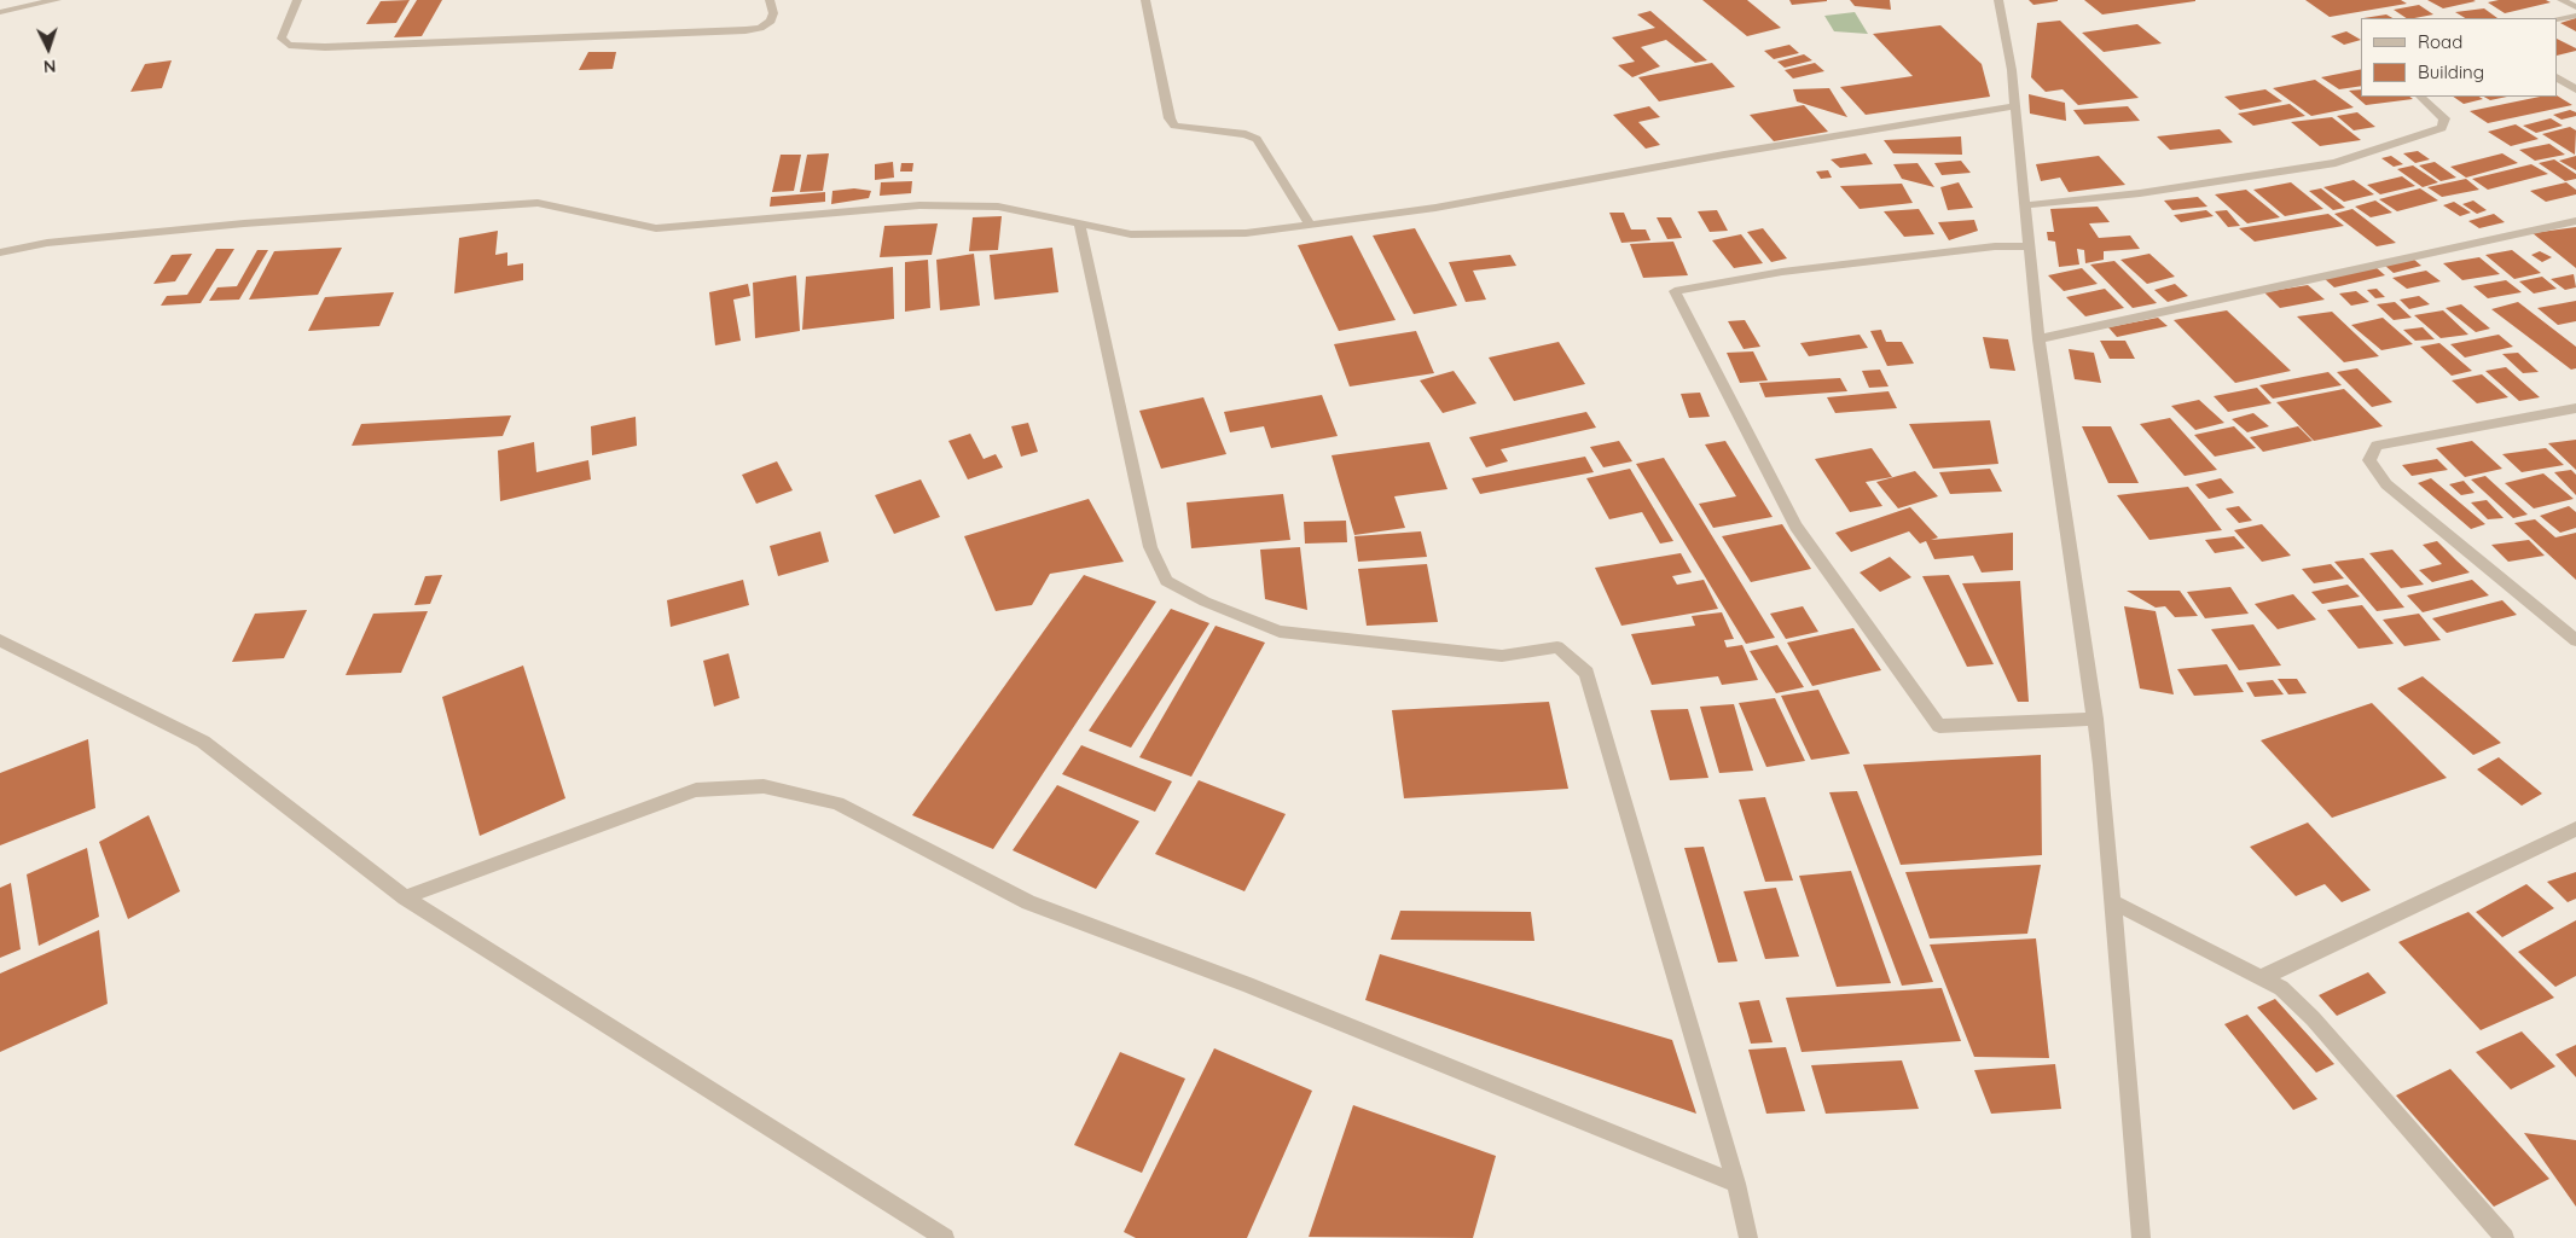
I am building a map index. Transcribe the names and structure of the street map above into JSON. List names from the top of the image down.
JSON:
{
  "legend": ["Road", "Building"],
  "north": "bottom"
}
